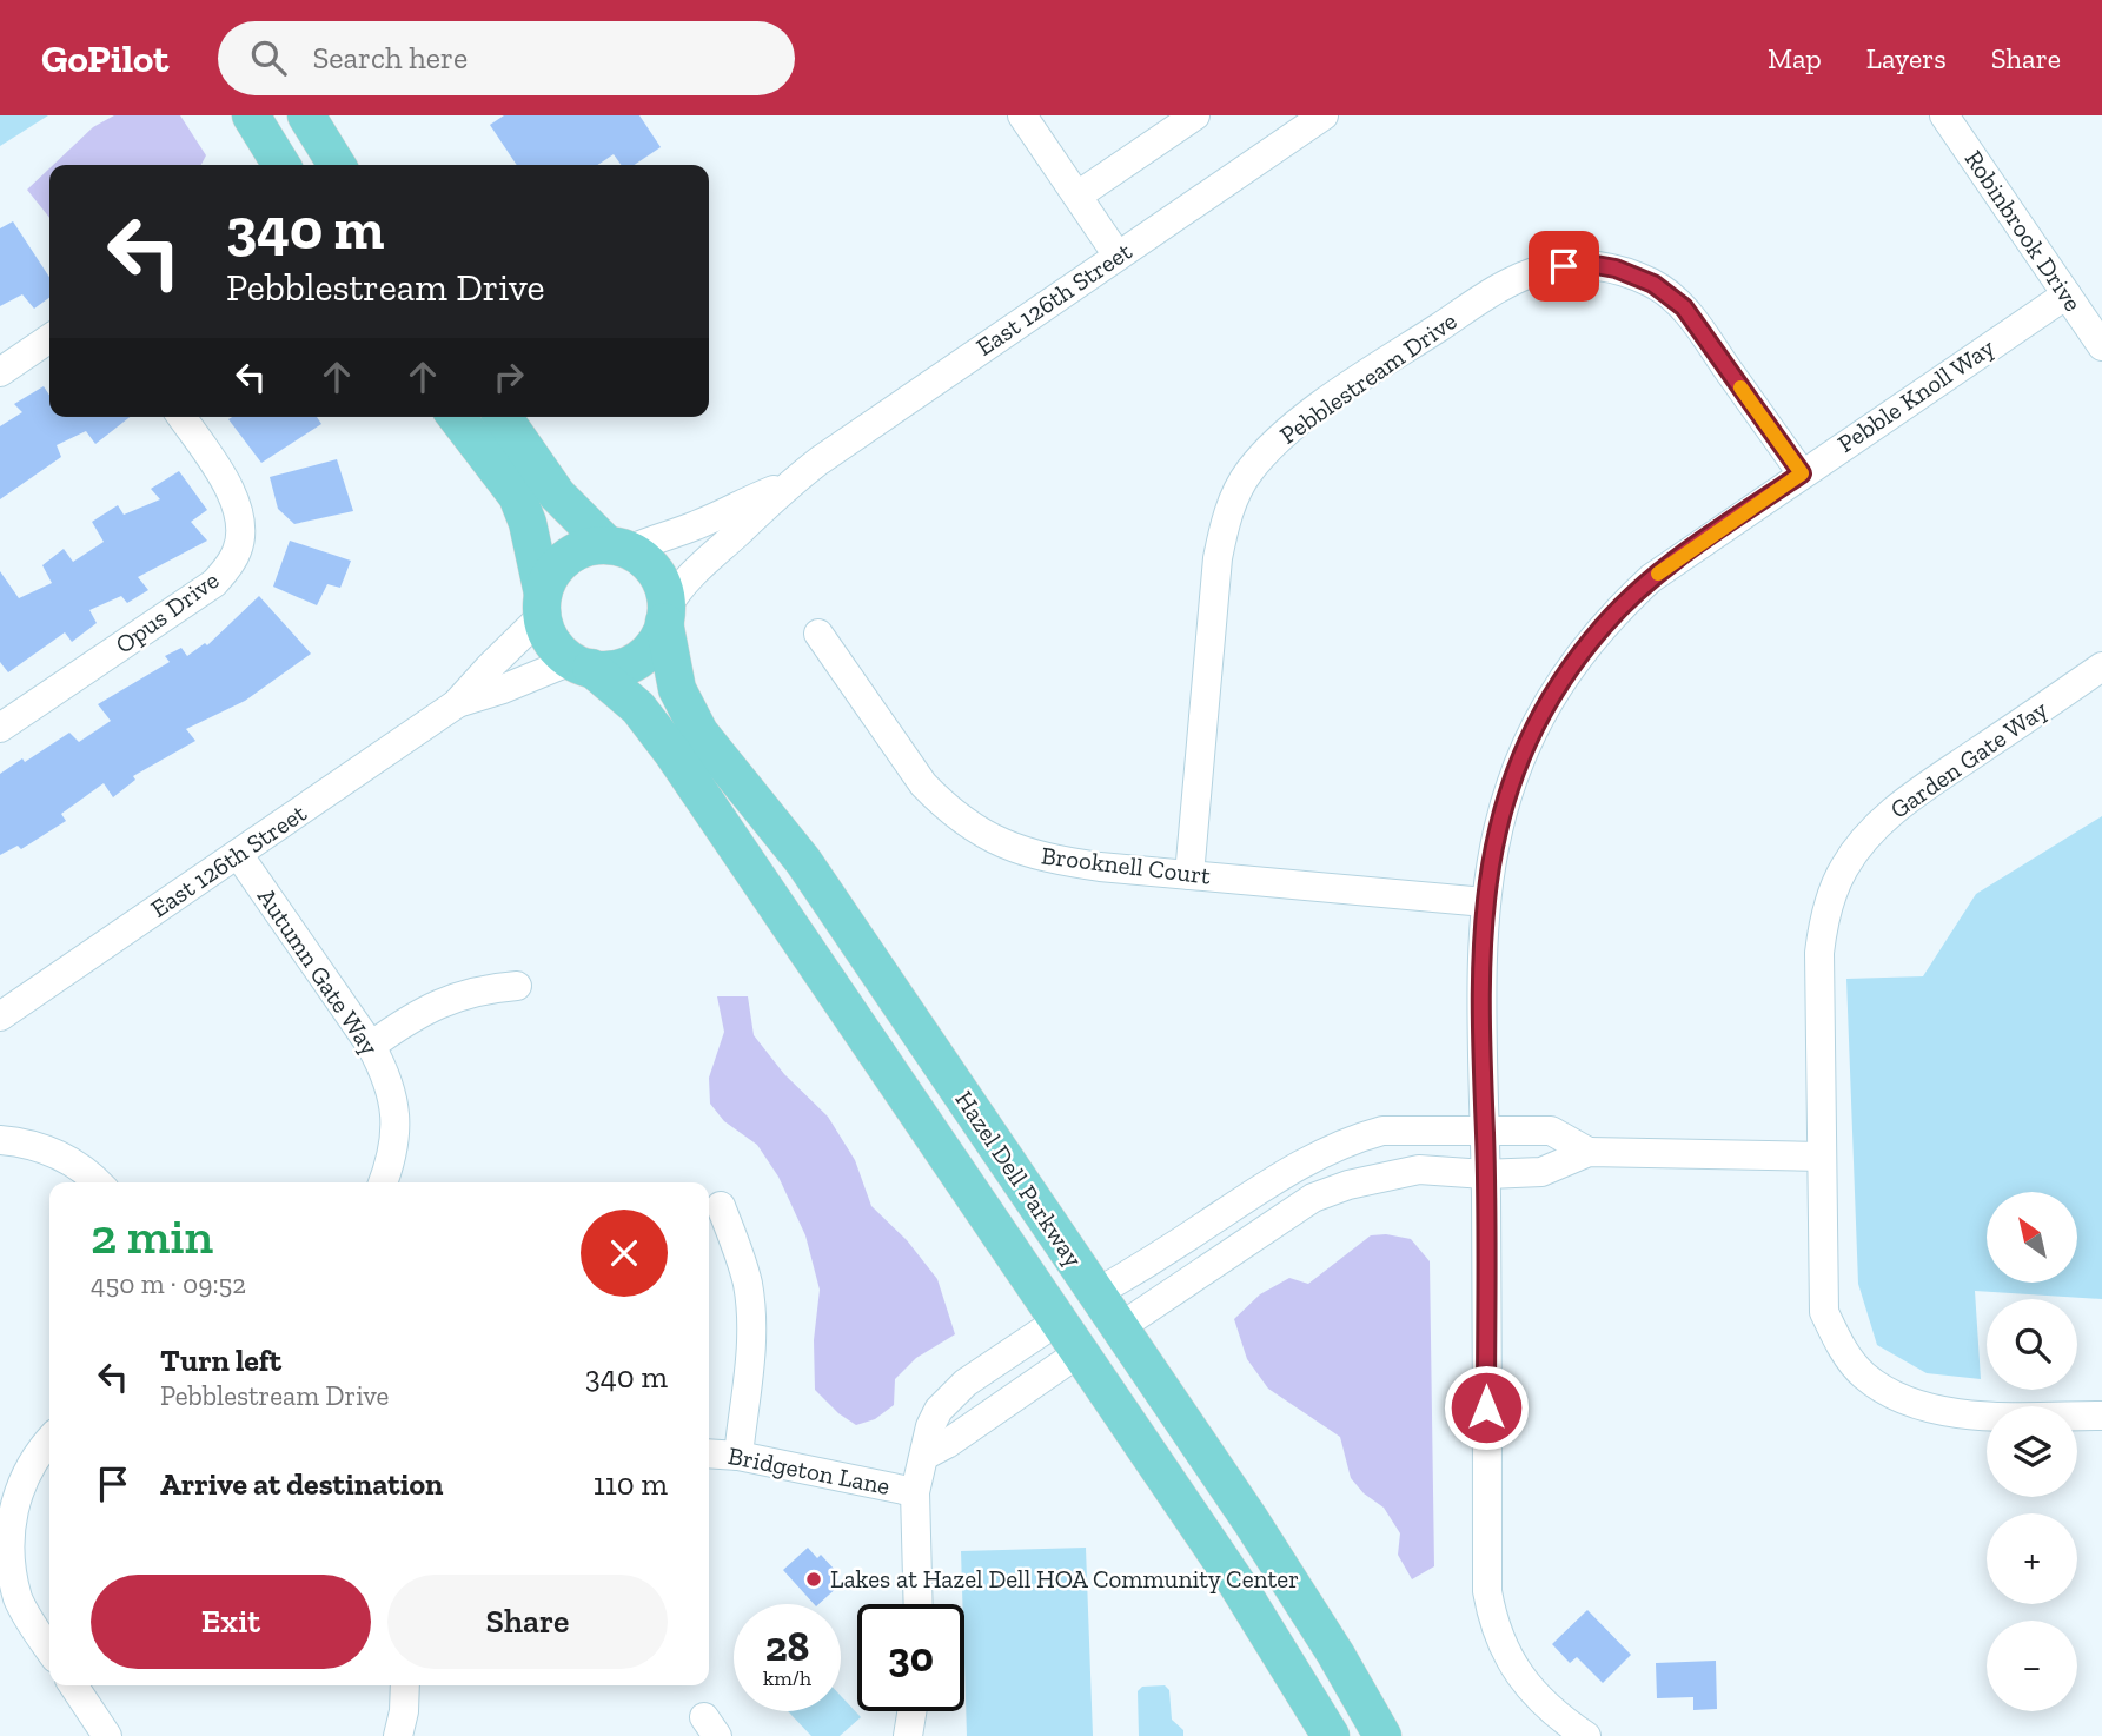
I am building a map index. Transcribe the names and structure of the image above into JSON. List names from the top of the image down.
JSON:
{
  "streets": {
    "main road": ["Hazel Dell Parkway"],
    "street": [
      "Robinbrook Drive",
      "East 126th Street",
      "Pebblestream Drive",
      "Pebble Knoll Way",
      "Opus Drive",
      "Garden Gate Way",
      "Brooknell Court",
      "Autumn Gate Way",
      "Bridgeton Lane"
    ]
  },
  "crossings": [
    ["Robinbrook Drive", "Pebble Knoll Way"],
    ["East 126th Street", "Autumn Gate Way"],
    ["East 126th Street", "Hazel Dell Parkway"],
    ["Pebblestream Drive", "Pebble Knoll Way"],
    ["Pebblestream Drive", "Brooknell Court"],
    ["Pebble Knoll Way", "Brooknell Court"]
  ],
  "places": ["Lakes at Hazel Dell HOA Community Center"],
  "north": "top left",
  "page": {
    "header": "GoPilot",
    "search": "Search here",
    "nav": ["Map", "Layers", "Share"],
    "turn": ["340 m", "Pebblestream Drive"],
    "heading": ["2 min", "450 m · 09:52"],
    "map_buttons": ["+", "−"],
    "list": [
      {
        "name": "Turn left",
        "note": "Pebblestream Drive",
        "value": "340 m"
      },
      {
        "name": "Arrive at destination",
        "value": "110 m"
      }
    ],
    "buttons": ["Exit", "Share"],
    "speed": "28 km/h",
    "limit": "30"
  }
}
